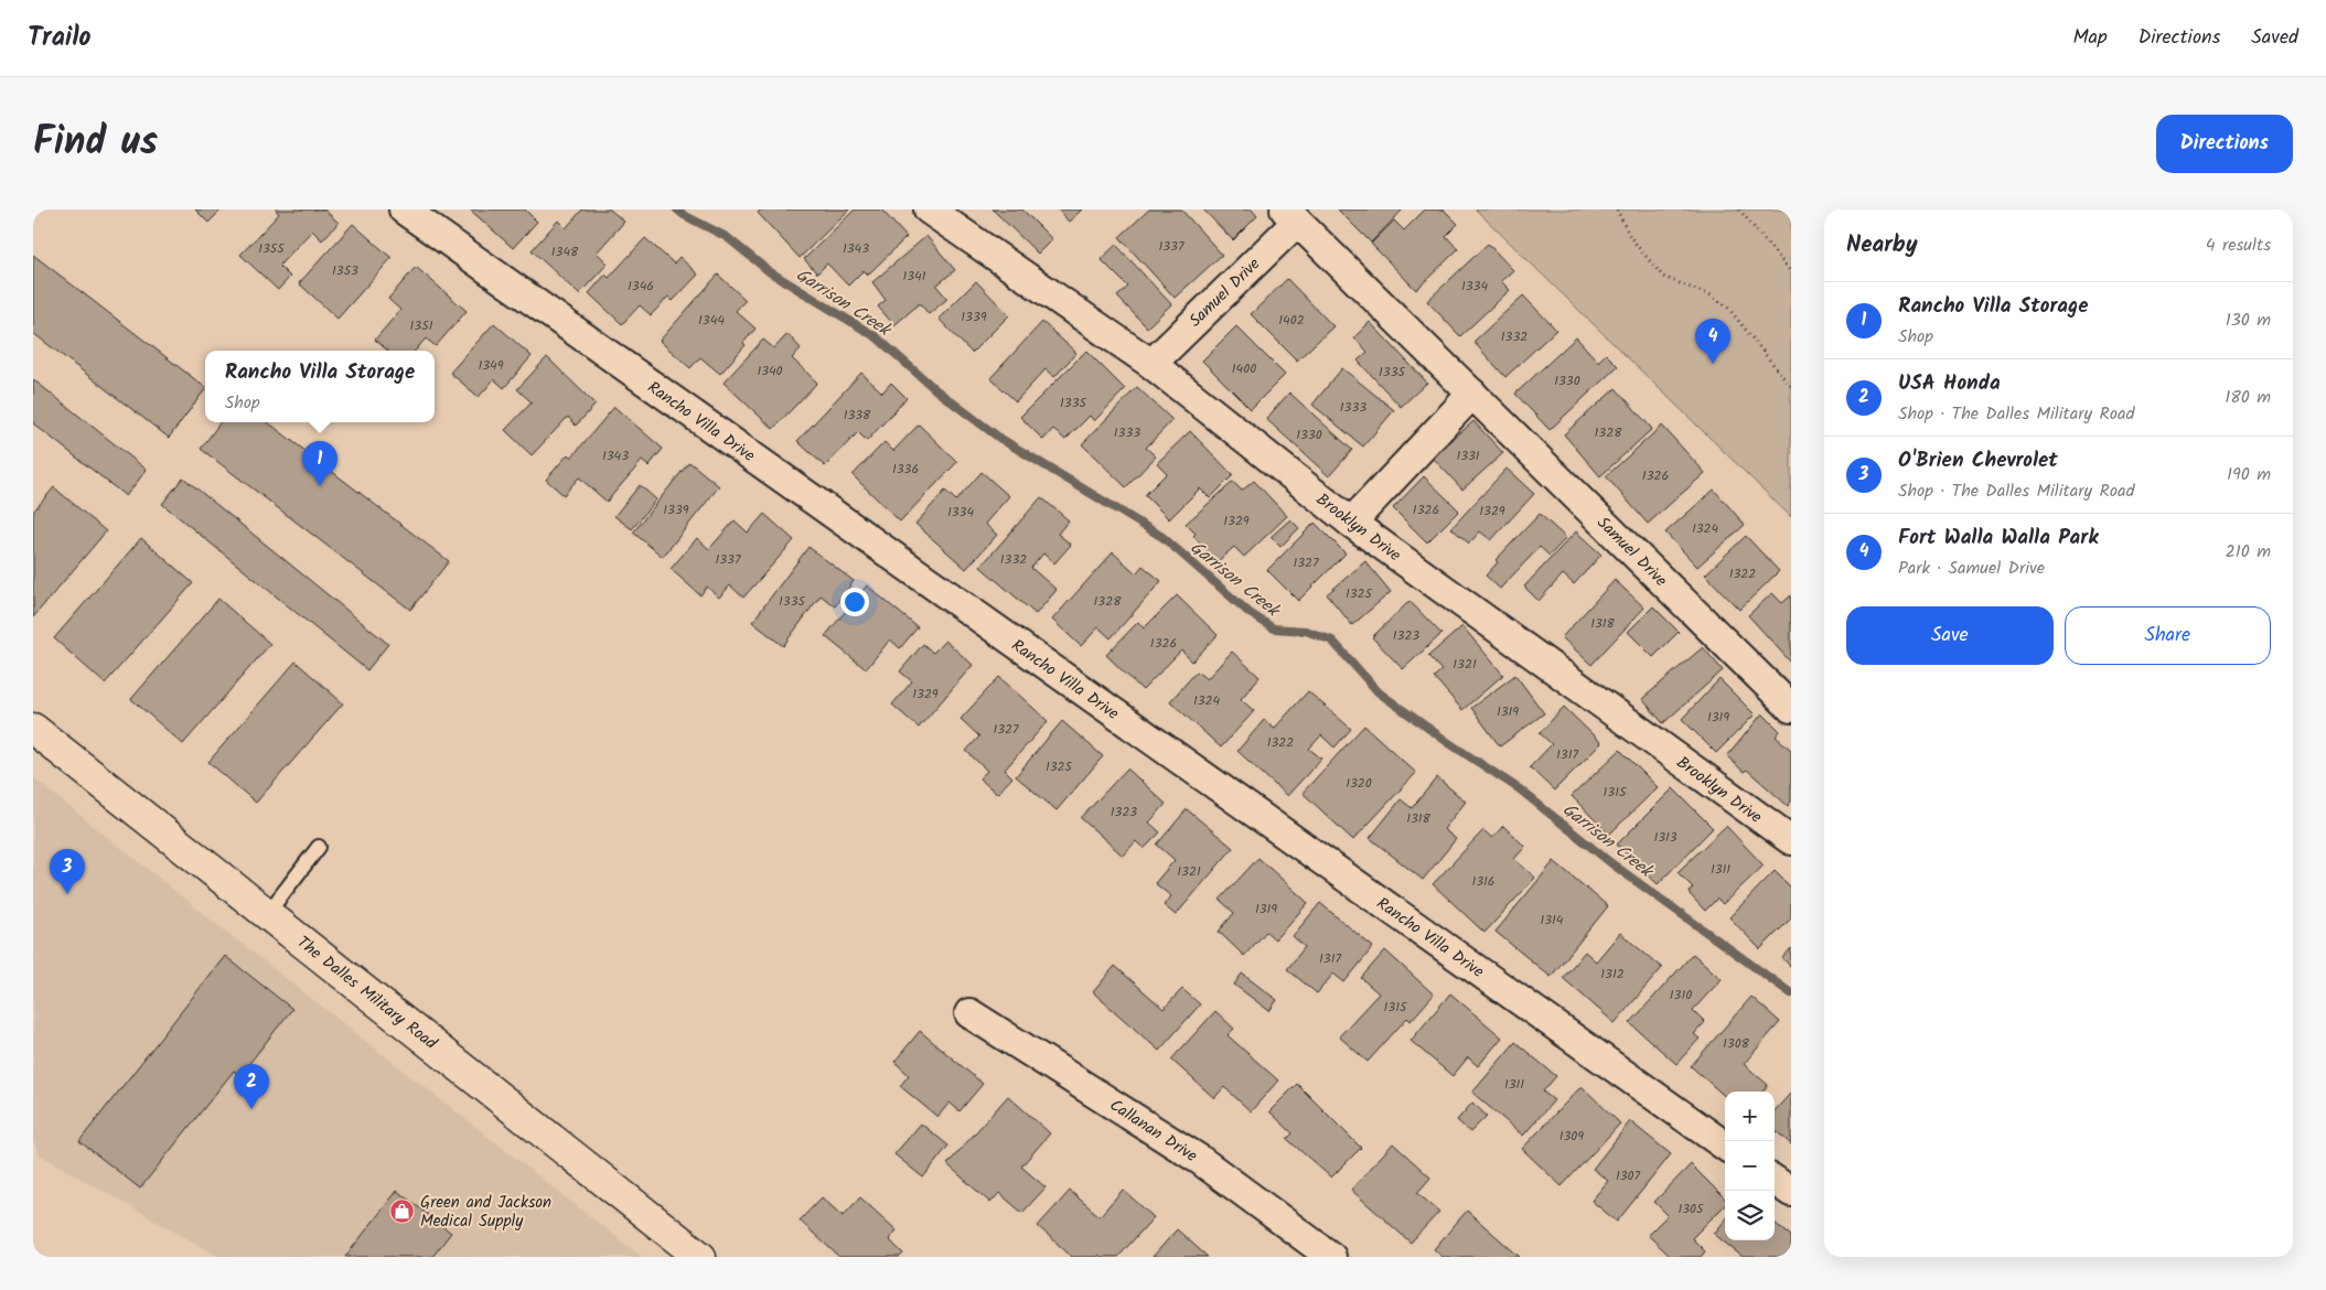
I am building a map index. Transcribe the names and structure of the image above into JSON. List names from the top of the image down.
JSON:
{
  "streets": {
    "main road": ["The Dalles Military Road"],
    "street": [
      "Samuel Drive",
      "Rancho Villa Drive",
      "Brooklyn Drive",
      "Callanan Drive"
    ]
  },
  "crossings": [
    ["Samuel Drive", "Brooklyn Drive"]
  ],
  "water": ["Garrison Creek"],
  "places": {
    "shop": ["Green and Jackson Medical Supply"]
  },
  "house_numbers": [
    "1337",
    "1355",
    "1343",
    "1348",
    "1353",
    "1341",
    "1346",
    "1334",
    "1339",
    "1344",
    "1402",
    "1351",
    "1332",
    "1349",
    "1400",
    "1340",
    "1335",
    "1330",
    "1335",
    "1333",
    "1338",
    "1333",
    "1328",
    "1330",
    "1343",
    "1331",
    "1336",
    "1326",
    "1339",
    "1326",
    "1329",
    "1334",
    "1329",
    "1324",
    "1337",
    "1332",
    "1327",
    "1322",
    "1325",
    "1335",
    "1328",
    "1318",
    "1323",
    "1326",
    "1321",
    "1329",
    "1324",
    "1319",
    "1319",
    "1327",
    "1322",
    "1317",
    "1325",
    "1320",
    "1315",
    "1323",
    "1318",
    "1313",
    "1311",
    "1321",
    "1316",
    "1319",
    "1314",
    "1317",
    "1312",
    "1310",
    "1315",
    "1308",
    "1311",
    "1309",
    "1307",
    "1305"
  ],
  "page": {
    "header": "Trailo",
    "nav": ["Map", "Directions", "Saved"],
    "title": "Find us",
    "buttons": [
      "Directions",
      ["Save", "Share"]
    ],
    "heading": ["Nearby", "4 results"],
    "list": [
      {
        "mark": "1",
        "name": "Rancho Villa Storage",
        "note": "Shop",
        "value": "130 m"
      },
      {
        "mark": "2",
        "name": "USA Honda",
        "note": "Shop · The Dalles Military Road",
        "value": "180 m"
      },
      {
        "mark": "3",
        "name": "O'Brien Chevrolet",
        "note": "Shop · The Dalles Military Road",
        "value": "190 m"
      },
      {
        "mark": "4",
        "name": "Fort Walla Walla Park",
        "note": "Park · Samuel Drive",
        "value": "210 m"
      }
    ],
    "pins": [
      "4",
      "1",
      "3",
      "2"
    ],
    "popup": ["Rancho Villa Storage", "Shop"],
    "map_buttons": ["+", "−"]
  }
}
